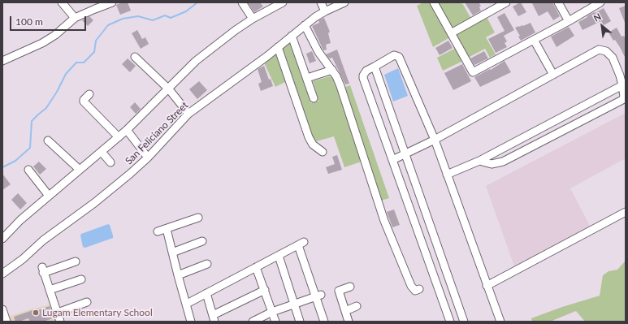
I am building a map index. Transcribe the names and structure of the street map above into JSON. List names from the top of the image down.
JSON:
{
  "streets": {
    "street": ["San Feliciano Street"]
  },
  "places": ["Lugam Elementary School"],
  "scale_bar": "100 m",
  "north": "top left"
}
